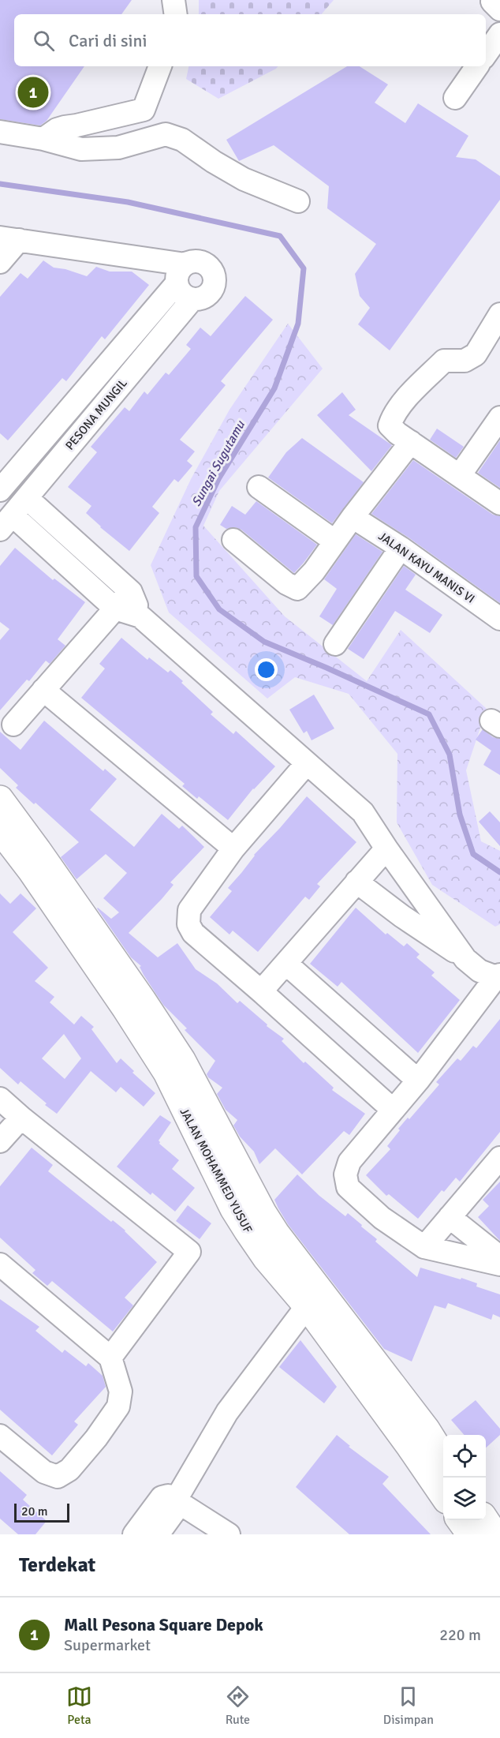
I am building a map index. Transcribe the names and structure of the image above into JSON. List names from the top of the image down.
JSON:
{
  "streets": {
    "main road": ["JALAN MOHAMMED YUSUF"],
    "street": ["PESONA MUNGIL", "JALAN KAYU MANIS VI"]
  },
  "water": ["Sungai Sugutamu"],
  "scale_bar": "20 m",
  "page": {
    "search": "Cari di sini",
    "pins": "1",
    "scale": "20 m",
    "heading": "Terdekat",
    "list": [
      {
        "mark": "1",
        "name": "Mall Pesona Square Depok",
        "note": "Supermarket",
        "value": "220 m"
      }
    ],
    "nav": ["Peta", "Rute", "Disimpan"]
  }
}
